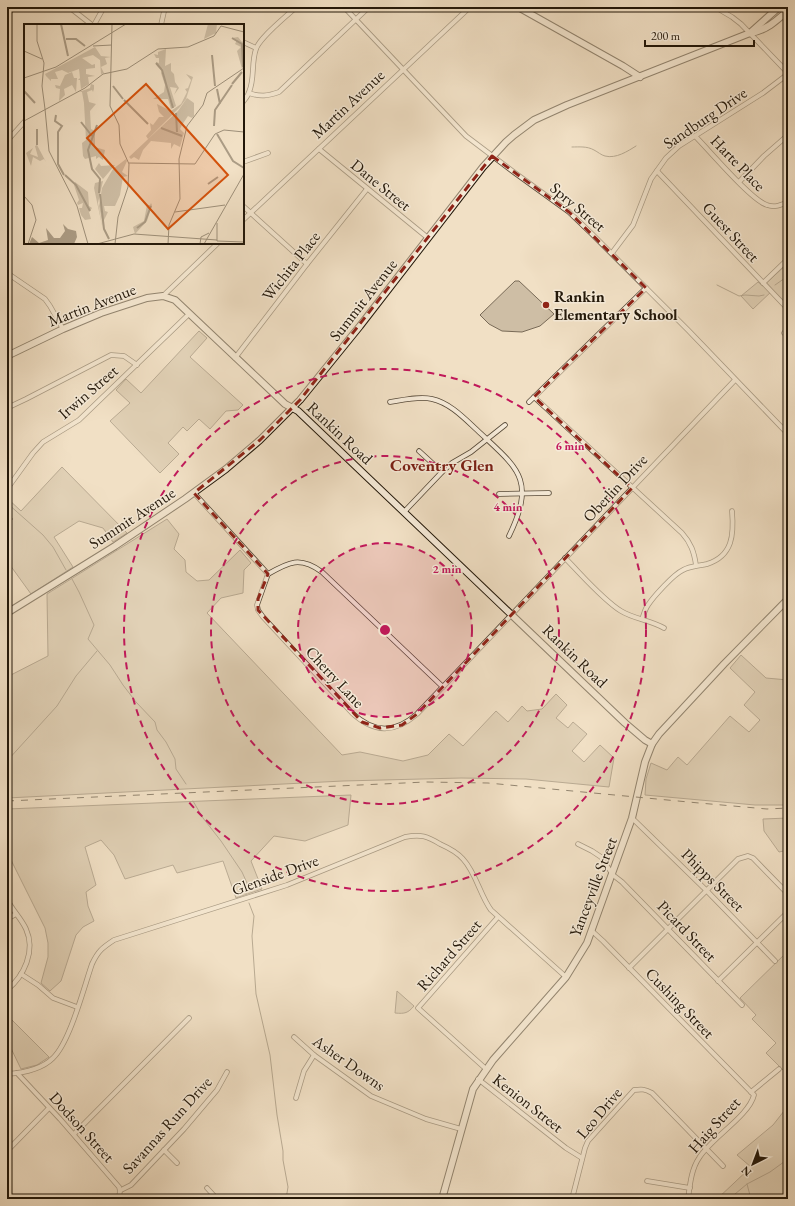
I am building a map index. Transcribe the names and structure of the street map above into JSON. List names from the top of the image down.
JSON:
{
  "streets": {
    "main road": [
      "Martin Avenue",
      "Summit Avenue",
      "Rankin Road",
      "Yanceyville Street"
    ],
    "street": [
      "Sandburg Drive",
      "Harte Place",
      "Dane Street",
      "Spry Street",
      "Guest Street",
      "Wichita Place",
      "Irwin Street",
      "Oberlin Drive",
      "Cherry Lane",
      "Glenside Drive",
      "Phipps Street",
      "Picard Street",
      "Richard Street",
      "Cushing Street",
      "Asher Downs",
      "Kenion Street",
      "Leo Drive",
      "Savannas Run Drive",
      "Haig Street",
      "Dodson Street"
    ]
  },
  "crossings": [
    ["Martin Avenue", "Dane Street"],
    ["Martin Avenue", "Spry Street"],
    ["Martin Avenue", "Rankin Road"],
    ["Sandburg Drive", "Harte Place"],
    ["Sandburg Drive", "Spry Street"],
    ["Sandburg Drive", "Guest Street"],
    ["Dane Street", "Wichita Place"],
    ["Dane Street", "Summit Avenue"],
    ["Spry Street", "Summit Avenue"],
    ["Spry Street", "Oberlin Drive"],
    ["Wichita Place", "Rankin Road"],
    ["Summit Avenue", "Rankin Road"],
    ["Irwin Street", "Rankin Road"],
    ["Rankin Road", "Oberlin Drive"],
    ["Rankin Road", "Cherry Lane"],
    ["Rankin Road", "Yanceyville Street"],
    ["Oberlin Drive", "Cherry Lane"],
    ["Glenside Drive", "Yanceyville Street"],
    ["Glenside Drive", "Richard Street"],
    ["Glenside Drive", "Dodson Street"],
    ["Phipps Street", "Yanceyville Street"],
    ["Yanceyville Street", "Picard Street"],
    ["Yanceyville Street", "Richard Street"],
    ["Yanceyville Street", "Cushing Street"],
    ["Yanceyville Street", "Asher Downs"],
    ["Yanceyville Street", "Kenion Street"],
    ["Cushing Street", "Haig Street"],
    ["Kenion Street", "Leo Drive"],
    ["Leo Drive", "Haig Street"],
    ["Savannas Run Drive", "Dodson Street"]
  ],
  "districts": ["Coventry Glen"],
  "places": ["Rankin Elementary School"],
  "scale_bar": "200 m",
  "north": "bottom left",
  "rings": ["6 min", "4 min", "2 min"]
}
